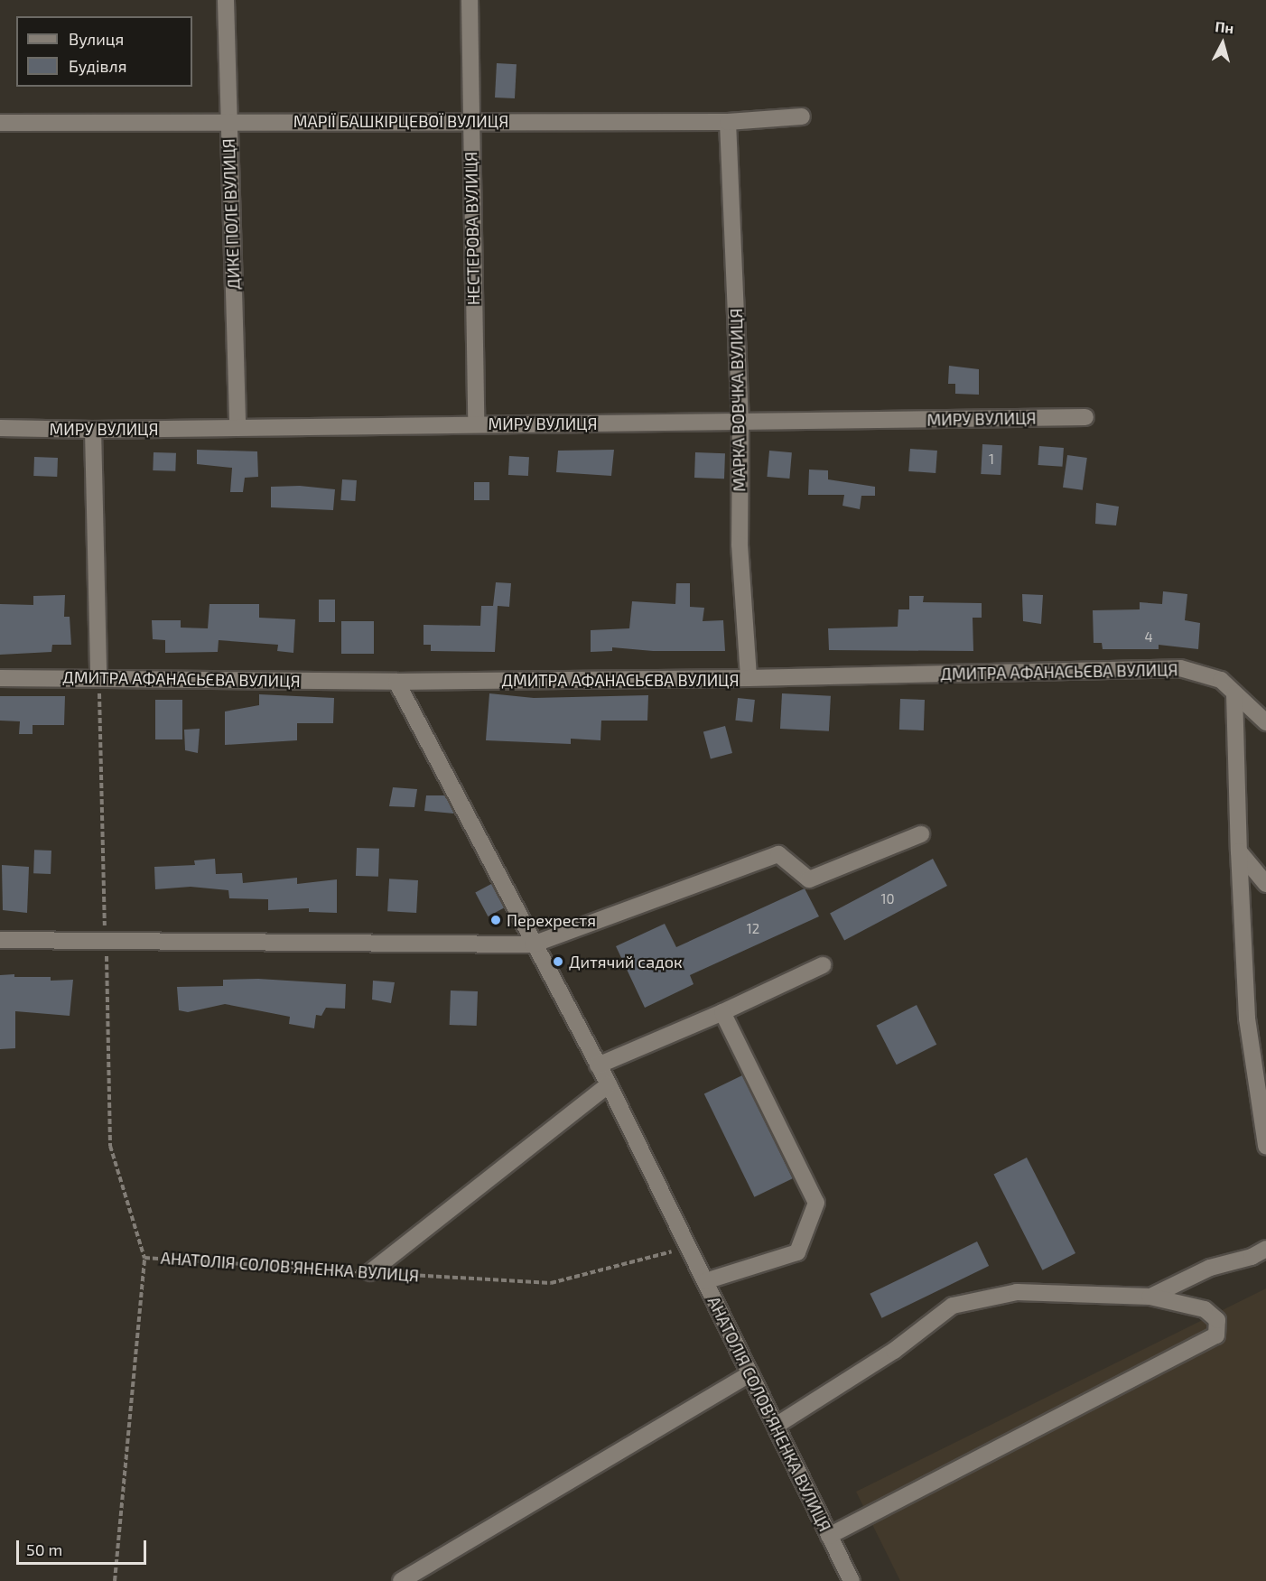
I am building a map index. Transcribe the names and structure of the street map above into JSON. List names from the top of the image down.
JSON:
{
  "streets": {
    "street": [
      "МАРІЇ БАШКІРЦЕВОЇ ВУЛИЦЯ",
      "ДИКЕ ПОЛЕ ВУЛИЦЯ",
      "НЕСТЕРОВА ВУЛИЦЯ",
      "МАРКА ВОВЧКА ВУЛИЦЯ",
      "МИРУ ВУЛИЦЯ",
      "ДМИТРА АФАНАСЬЄВА ВУЛИЦЯ",
      "АНАТОЛІЯ СОЛОВ’ЯНЕНКА ВУЛИЦЯ"
    ]
  },
  "crossings": [
    ["МАРІЇ БАШКІРЦЕВОЇ ВУЛИЦЯ", "ДИКЕ ПОЛЕ ВУЛИЦЯ"],
    ["МАРІЇ БАШКІРЦЕВОЇ ВУЛИЦЯ", "НЕСТЕРОВА ВУЛИЦЯ"],
    ["МАРІЇ БАШКІРЦЕВОЇ ВУЛИЦЯ", "МАРКА ВОВЧКА ВУЛИЦЯ"],
    ["ДИКЕ ПОЛЕ ВУЛИЦЯ", "МИРУ ВУЛИЦЯ"],
    ["НЕСТЕРОВА ВУЛИЦЯ", "МИРУ ВУЛИЦЯ"],
    ["МАРКА ВОВЧКА ВУЛИЦЯ", "МИРУ ВУЛИЦЯ"],
    ["МАРКА ВОВЧКА ВУЛИЦЯ", "ДМИТРА АФАНАСЬЄВА ВУЛИЦЯ"],
    ["ДМИТРА АФАНАСЬЄВА ВУЛИЦЯ", "АНАТОЛІЯ СОЛОВ’ЯНЕНКА ВУЛИЦЯ"]
  ],
  "places": ["Перехрестя", "Дитячий садок"],
  "house_numbers": [
    "1",
    "4",
    "10",
    "12"
  ],
  "legend": ["Вулиця", "Будівля"],
  "scale_bar": "50 m",
  "north": "top"
}
